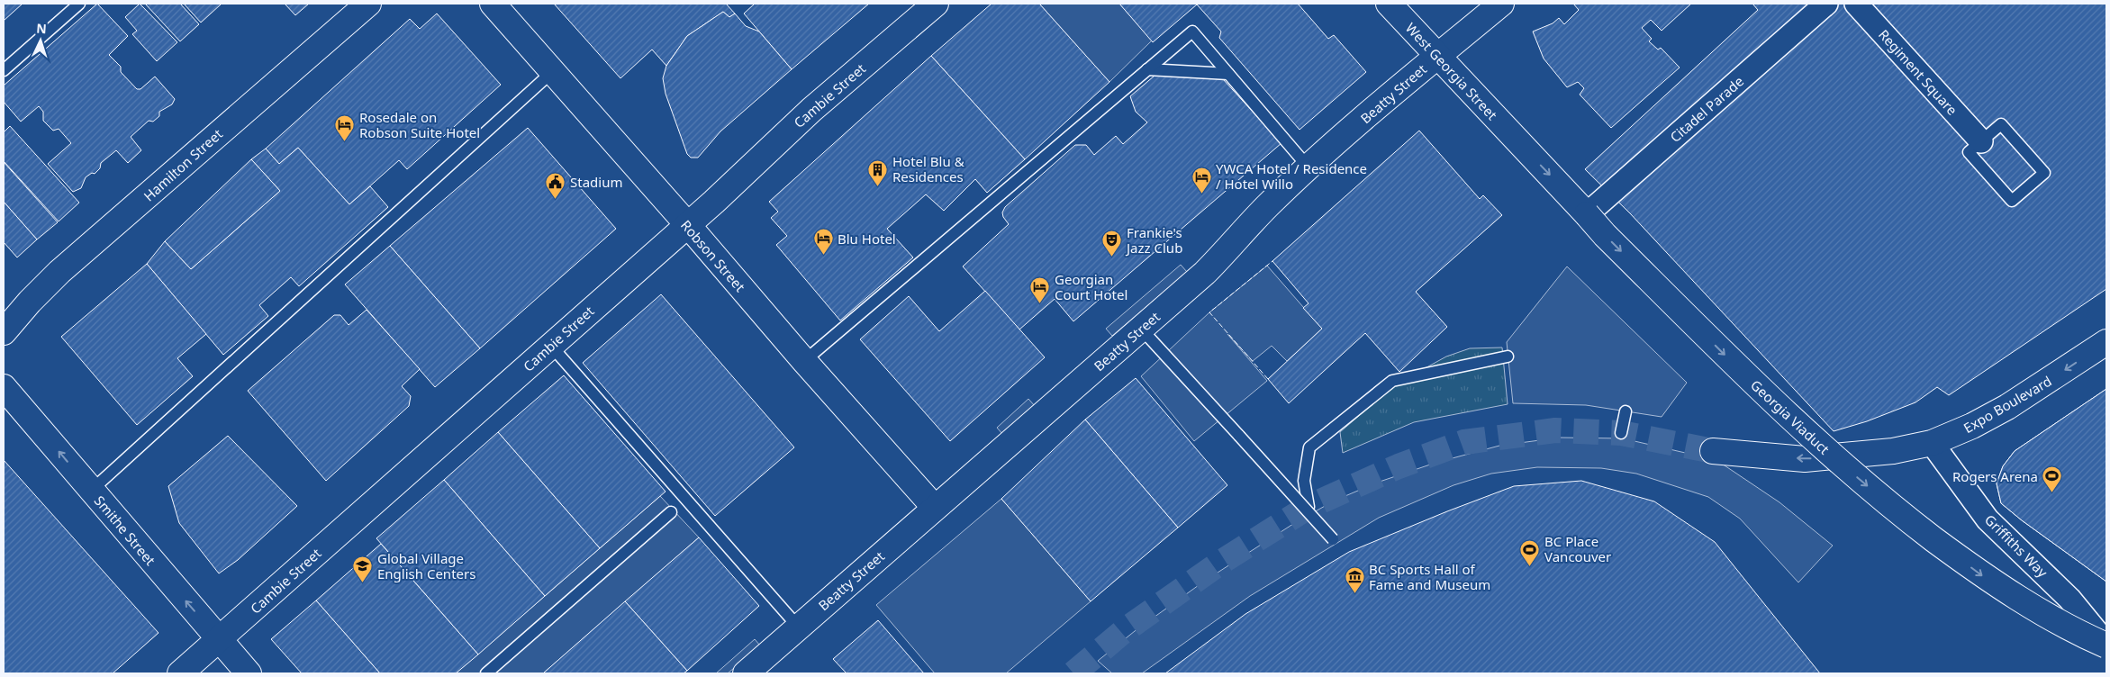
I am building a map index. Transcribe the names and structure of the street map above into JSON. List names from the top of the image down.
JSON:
{
  "streets": {
    "main road": [
      "West Georgia Street",
      "Beatty Street",
      "Cambie Street",
      "Hamilton Street",
      "Robson Street",
      "Expo Boulevard",
      "Georgia Viaduct",
      "Smithe Street"
    ],
    "street": ["Regiment Square", "Citadel Parade", "Griffiths Way"]
  },
  "crossings": [
    ["West Georgia Street", "Beatty Street"],
    ["West Georgia Street", "Georgia Viaduct"],
    ["Beatty Street", "Robson Street"],
    ["Cambie Street", "Robson Street"],
    ["Cambie Street", "Smithe Street"],
    ["Citadel Parade", "Georgia Viaduct"],
    ["Expo Boulevard", "Griffiths Way"],
    ["Georgia Viaduct", "Griffiths Way"]
  ],
  "one_way": ["Expo Boulevard", "Georgia Viaduct", "Smithe Street"],
  "places": {
    "hotel": [
      "Rosedale on Robson Suite Hotel",
      "YWCA Hotel / Residence / Hotel Willo",
      "Blu Hotel",
      "Georgian Court Hotel"
    ],
    "building": ["Hotel Blu & Residences"],
    "public building": ["Stadium"],
    "theatre": ["Frankie's Jazz Club"],
    "sports": ["Rogers Arena", "BC Place Vancouver"],
    "school or university": ["Global Village English Centers"],
    "museum": ["BC Sports Hall of Fame and Museum"]
  },
  "north": "top"
}
